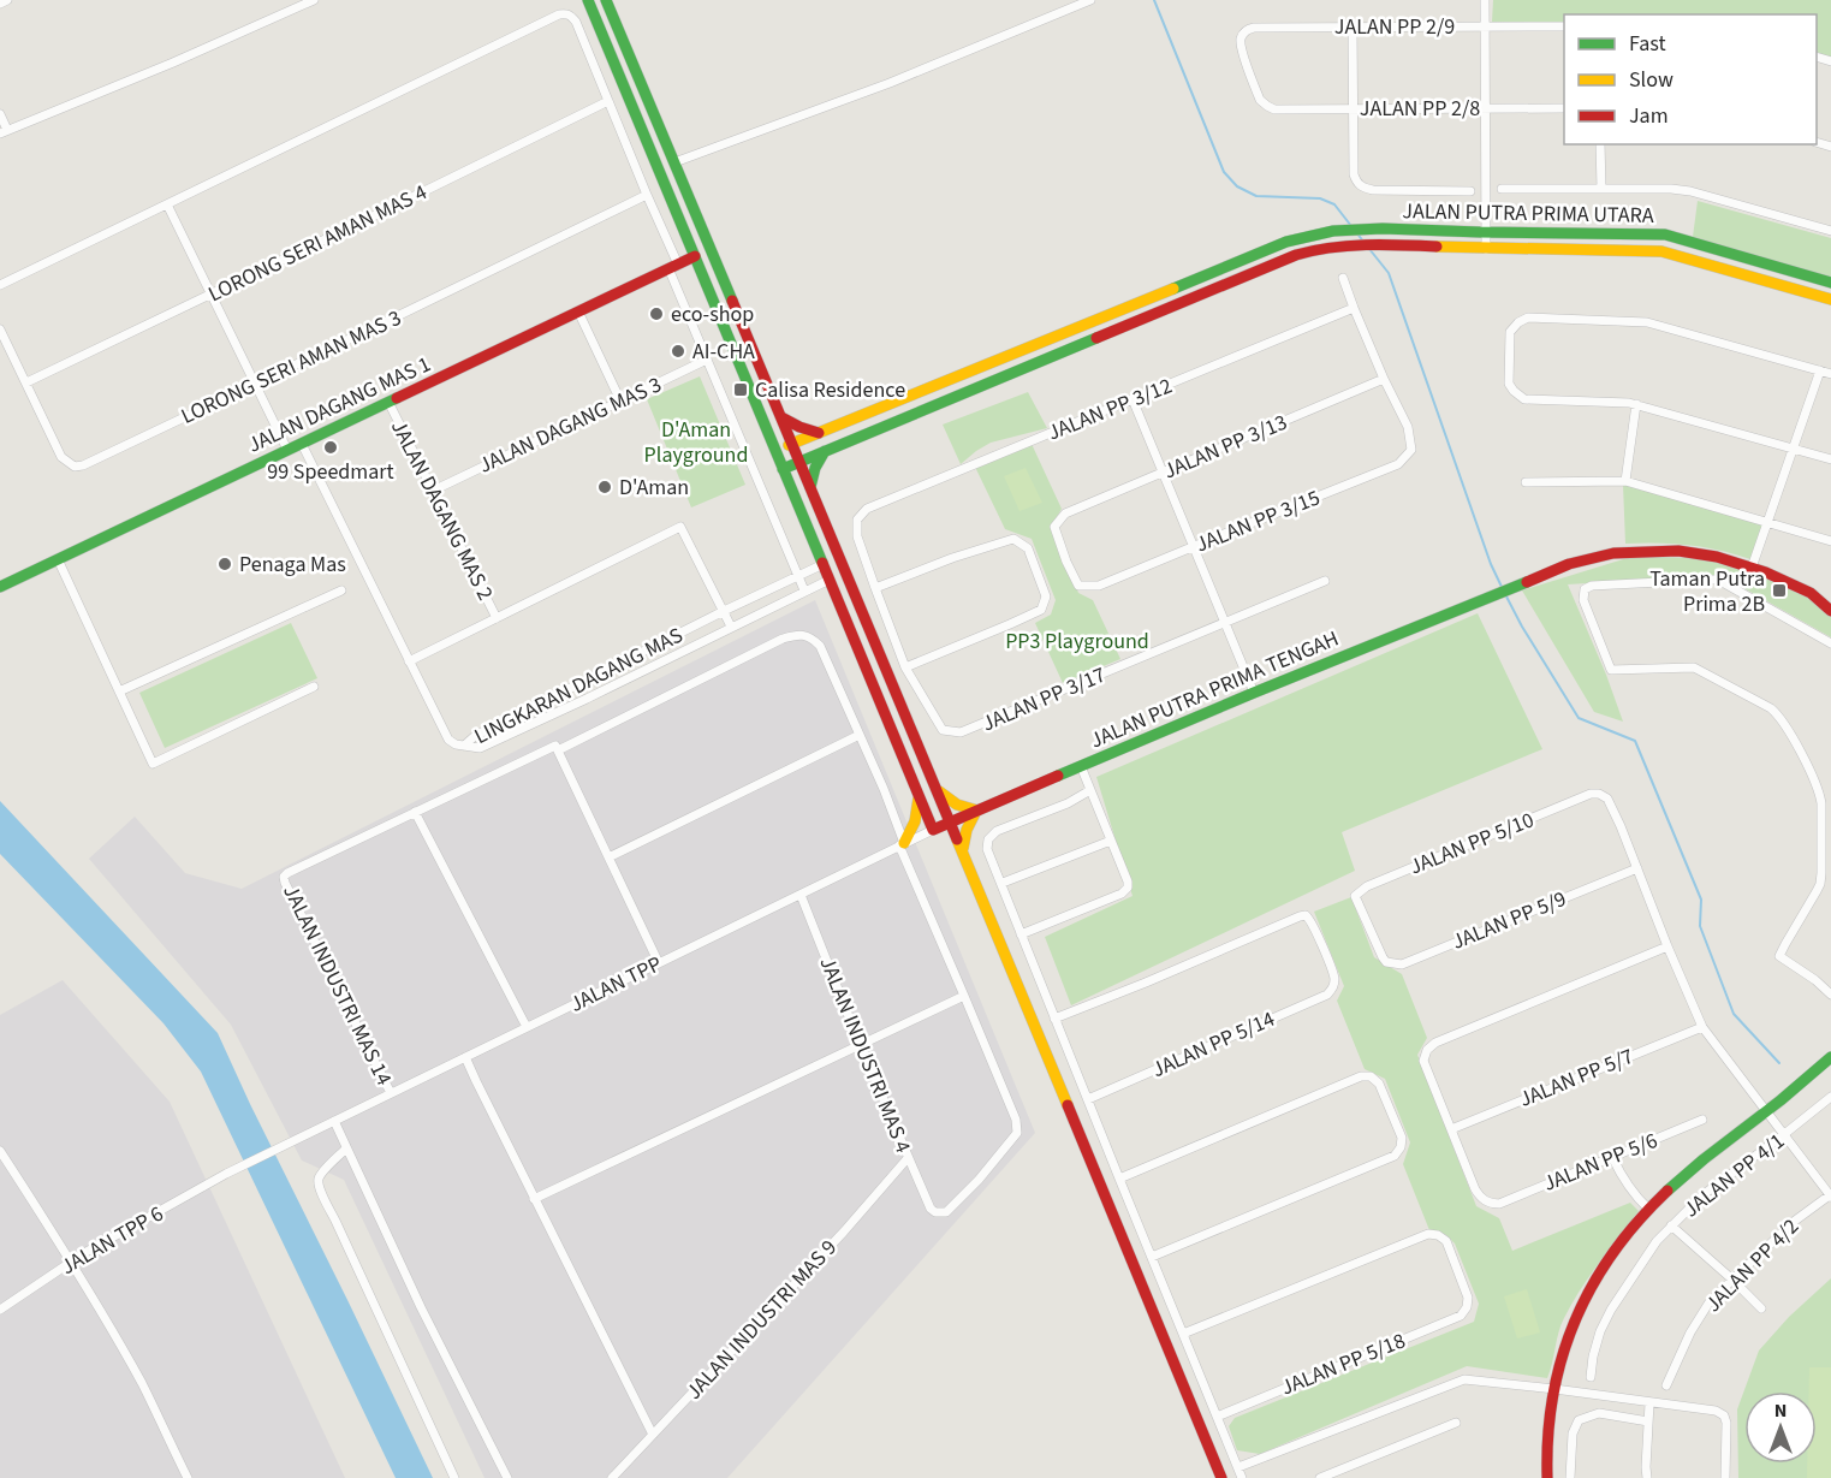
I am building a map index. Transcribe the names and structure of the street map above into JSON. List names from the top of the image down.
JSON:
{
  "streets": {
    "street": [
      "JALAN PP 2/9",
      "JALAN PP 2/8",
      "JALAN PUTRA PRIMA UTARA",
      "LORONG SERI AMAN MAS 4",
      "LORONG SERI AMAN MAS 3",
      "JALAN DAGANG MAS 1",
      "JALAN PP 3/12",
      "JALAN DAGANG MAS 3",
      "JALAN PP 3/13",
      "JALAN DAGANG MAS 2",
      "JALAN PP 3/15",
      "LINGKARAN DAGANG MAS",
      "JALAN PUTRA PRIMA TENGAH",
      "JALAN PP 3/17",
      "JALAN PP 5/10",
      "JALAN PP 5/9",
      "JALAN TPP",
      "JALAN INDUSTRI MAS 14",
      "JALAN PP 5/14",
      "JALAN INDUSTRI MAS 4",
      "JALAN PP 5/7",
      "JALAN PP 5/6",
      "JALAN PP 4/1",
      "JALAN TPP 6",
      "JALAN PP 4/2",
      "JALAN INDUSTRI MAS 9",
      "JALAN PP 5/18"
    ]
  },
  "crossings": [
    ["JALAN PP 2/9", "JALAN PP 2/8"],
    ["LORONG SERI AMAN MAS 4", "LORONG SERI AMAN MAS 3"],
    ["JALAN DAGANG MAS 1", "JALAN DAGANG MAS 2"],
    ["JALAN DAGANG MAS 3", "JALAN DAGANG MAS 2"],
    ["JALAN PP 3/13", "JALAN PP 3/15"],
    ["JALAN PUTRA PRIMA TENGAH", "JALAN TPP"],
    ["JALAN PP 5/10", "JALAN PP 5/9"],
    ["JALAN TPP", "JALAN INDUSTRI MAS 14"],
    ["JALAN TPP", "JALAN INDUSTRI MAS 4"],
    ["JALAN TPP", "JALAN TPP 6"],
    ["JALAN INDUSTRI MAS 4", "JALAN INDUSTRI MAS 9"],
    ["JALAN PP 5/7", "JALAN PP 5/6"]
  ],
  "parks": ["D'Aman Playground", "PP3 Playground"],
  "places": {
    "other": [
      "eco-shop",
      "AI-CHA",
      "99 Speedmart",
      "D'Aman",
      "Penaga Mas"
    ],
    "transit": ["Calisa Residence", "Taman Putra Prima 2B"]
  },
  "legend": ["Fast", "Slow", "Jam"],
  "north": "top"
}
